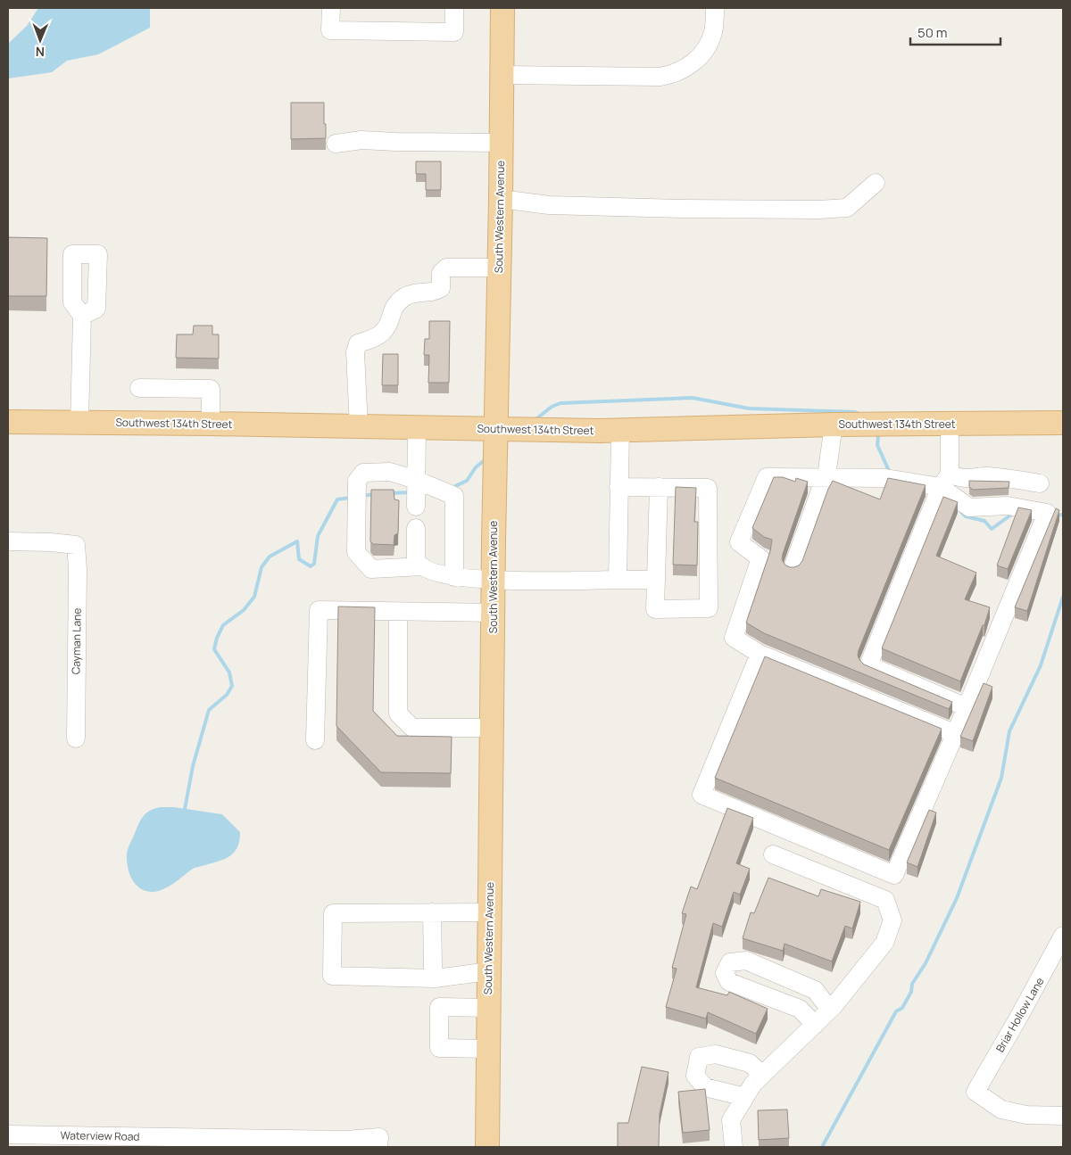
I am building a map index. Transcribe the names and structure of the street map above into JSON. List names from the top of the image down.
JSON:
{
  "streets": {
    "main road": ["South Western Avenue", "Southwest 134th Street"],
    "street": ["Cayman Lane", "Briar Hollow Lane", "Waterview Road"]
  },
  "crossings": [
    ["South Western Avenue", "Southwest 134th Street"]
  ],
  "scale_bar": "50 m",
  "north": "bottom"
}
